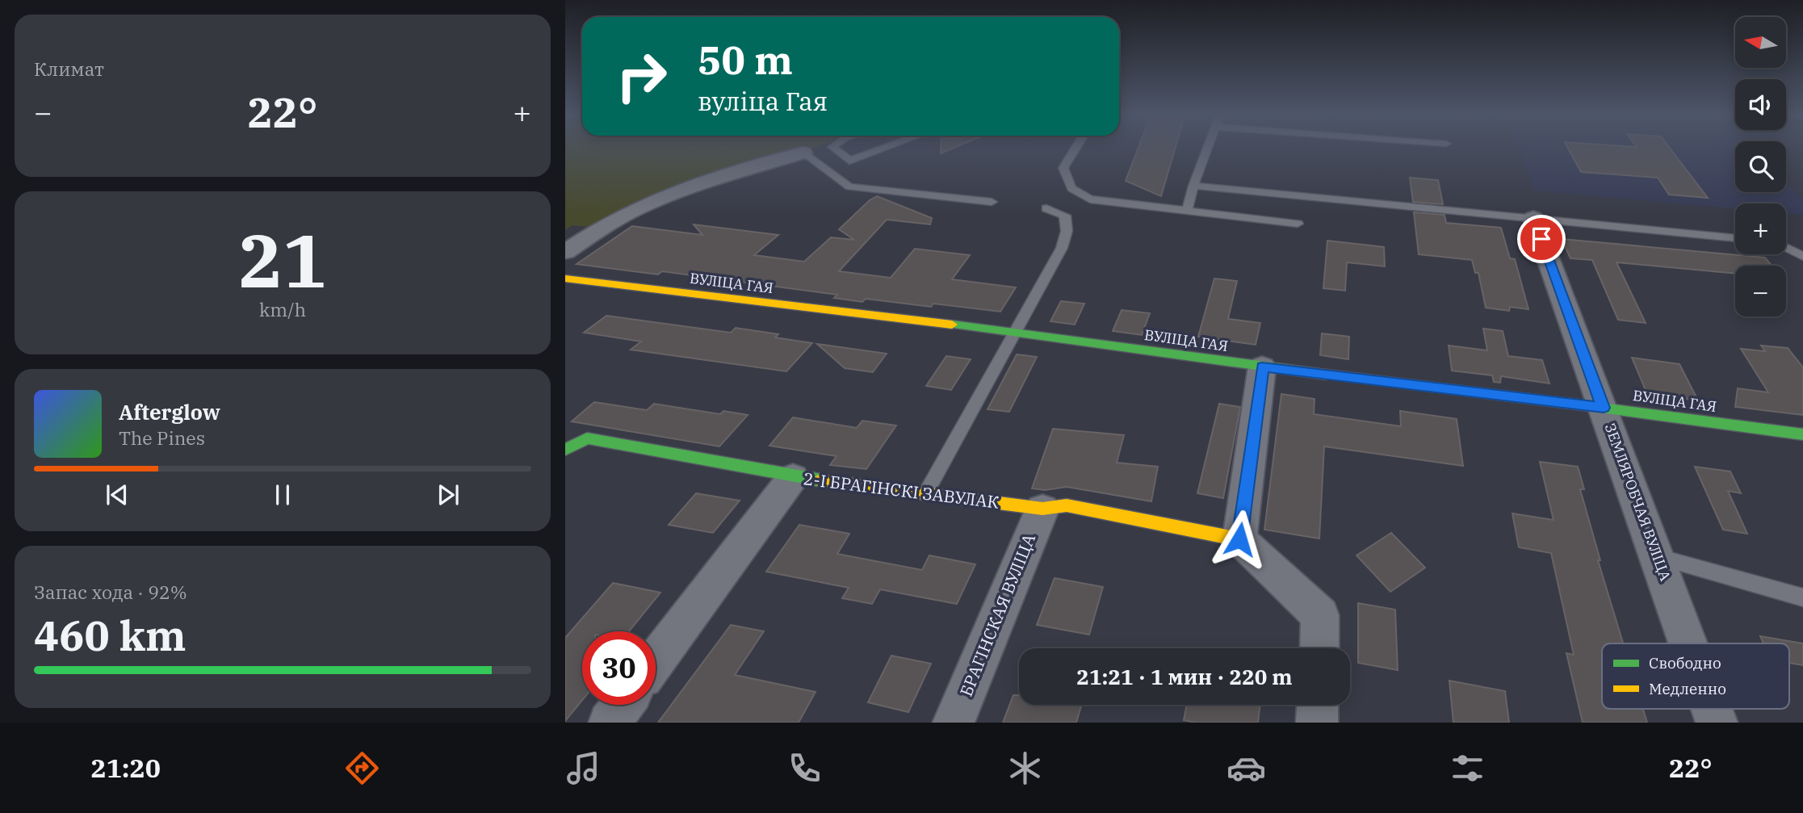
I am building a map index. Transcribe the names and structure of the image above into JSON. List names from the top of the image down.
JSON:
{
  "streets": {
    "street": [
      "ВУЛІЦА ГАЯ",
      "2-І БРАГІНСКІ ЗАВУЛАК",
      "ЗЕМЛЯРОБЧАЯ ВУЛІЦА",
      "БРАГІНСКАЯ ВУЛІЦА"
    ]
  },
  "crossings": [
    ["ВУЛІЦА ГАЯ", "ЗЕМЛЯРОБЧАЯ ВУЛІЦА"],
    ["2-І БРАГІНСКІ ЗАВУЛАК", "БРАГІНСКАЯ ВУЛІЦА"]
  ],
  "legend": ["Свободно", "Медленно"],
  "north": "left",
  "page": {
    "tile": [
      "Климат",
      ["21", "km/h"],
      ["Запас хода · 92%", "460 km"]
    ],
    "map_buttons": ["+", "−"],
    "turn": ["50 m", "вуліца Гая"],
    "heat": ["−", "22°", "+"],
    "song": ["Afterglow", "The Pines"],
    "limit": "30",
    "trip": "21:21 · 1 мин · 220 m",
    "tabs": ["21:20", "22°"]
  }
}
